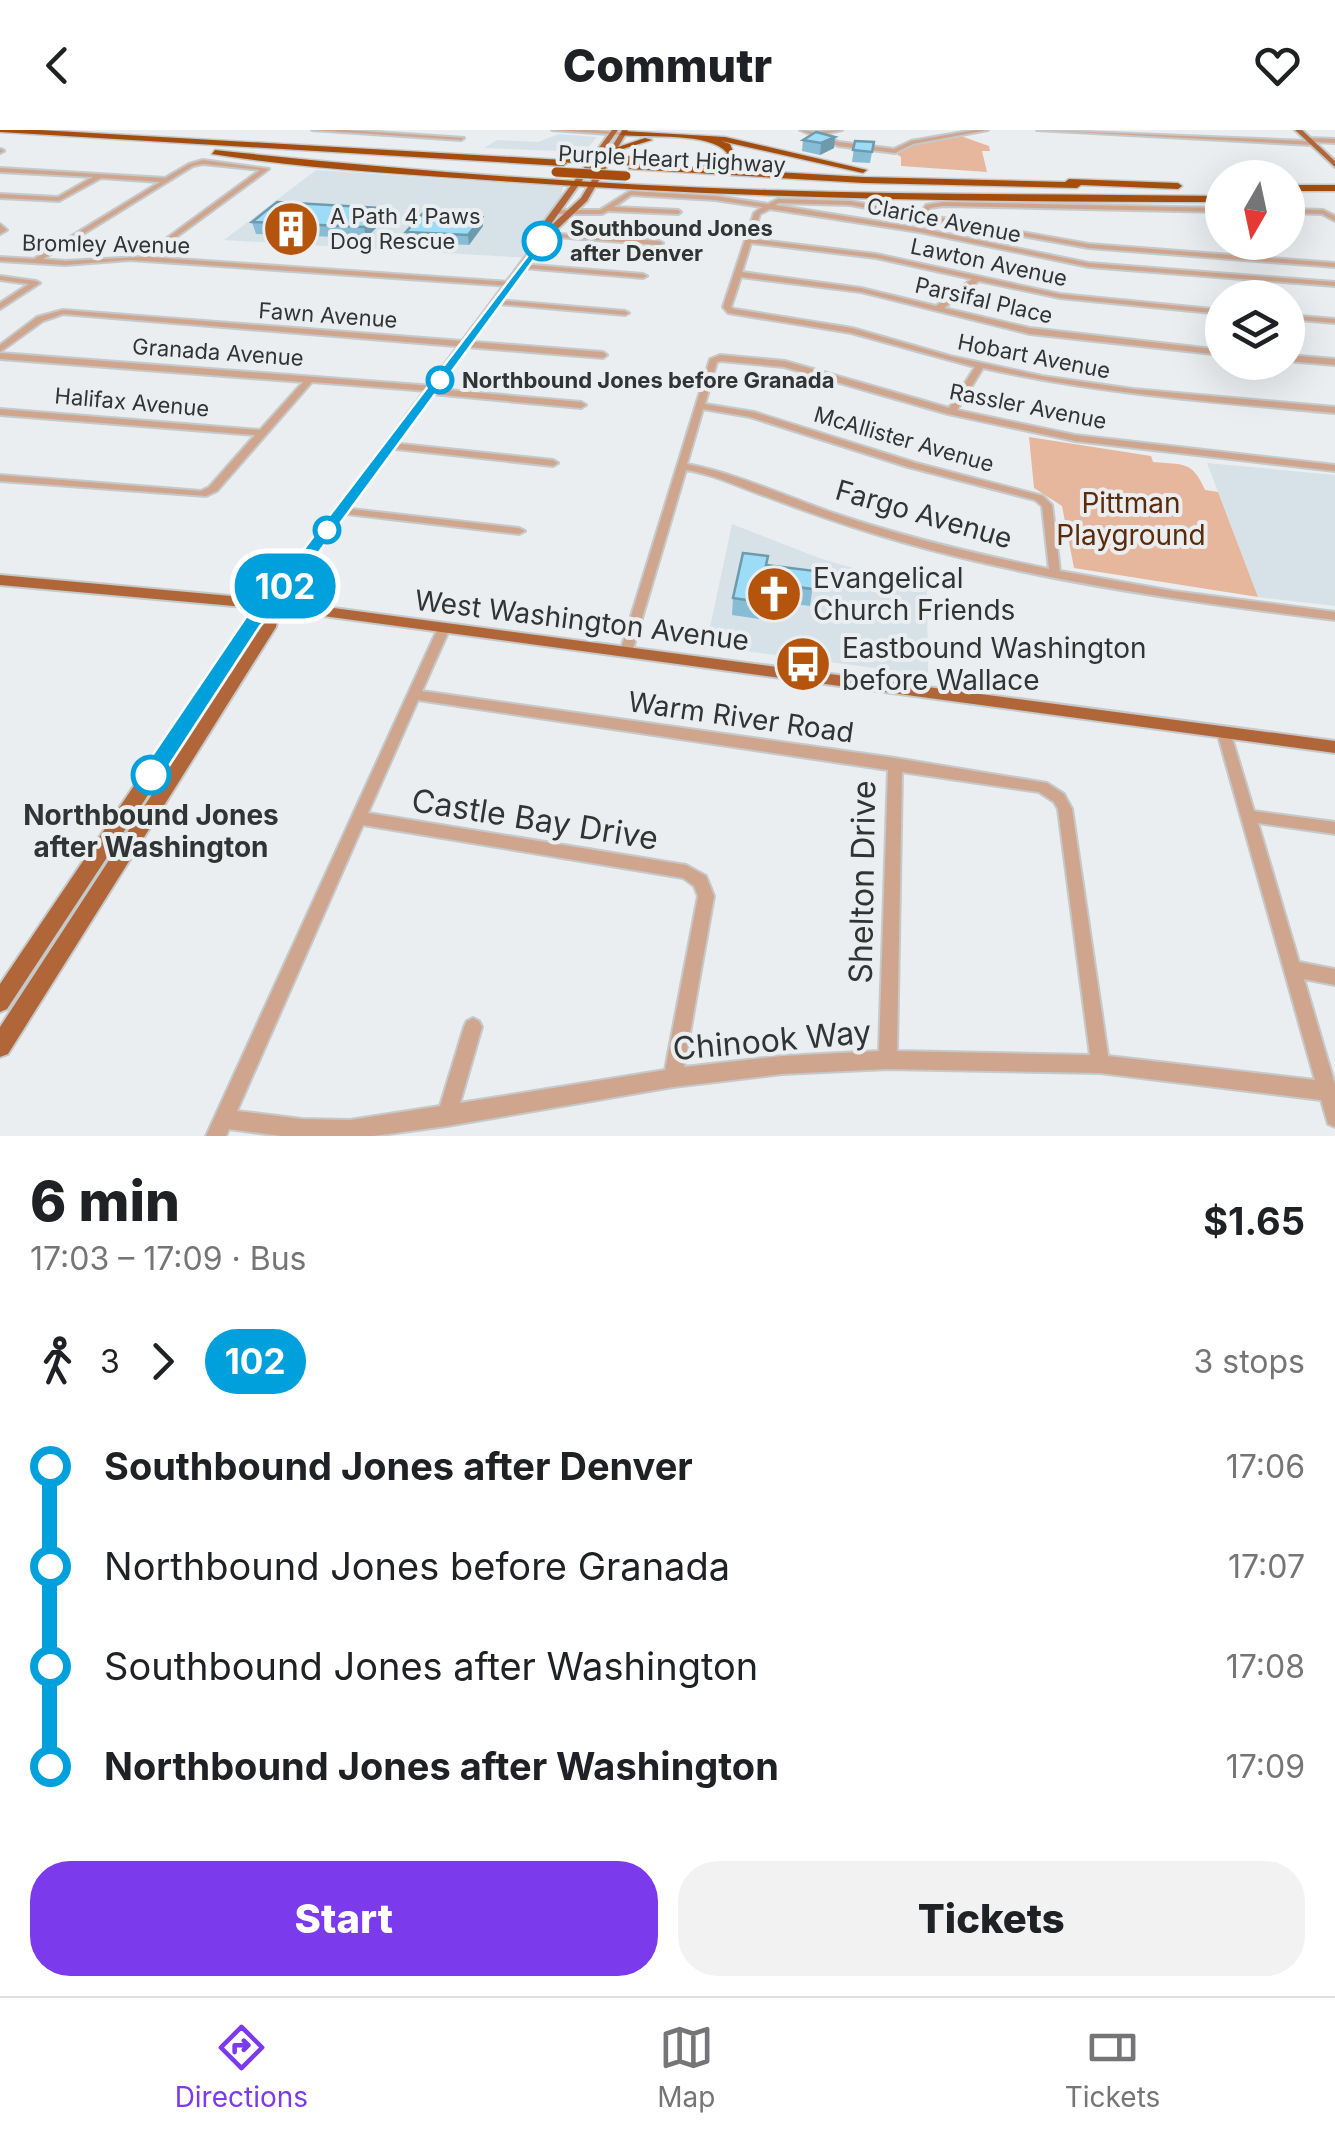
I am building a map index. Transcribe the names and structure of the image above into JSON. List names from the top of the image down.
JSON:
{
  "streets": {
    "highway": ["Purple Heart Highway"],
    "main road": ["West Washington Avenue"],
    "street": [
      "Clarice Avenue",
      "Bromley Avenue",
      "Lawton Avenue",
      "Parsifal Place",
      "Fawn Avenue",
      "Granada Avenue",
      "Hobart Avenue",
      "Halifax Avenue",
      "Rassler Avenue",
      "McAllister Avenue",
      "Fargo Avenue",
      "Warm River Road",
      "Castle Bay Drive",
      "Shelton Drive",
      "Chinook Way"
    ]
  },
  "crossings": [
    ["Parsifal Place", "Hobart Avenue"],
    ["Fawn Avenue", "Granada Avenue"],
    ["Rassler Avenue", "McAllister Avenue"],
    ["McAllister Avenue", "Fargo Avenue"],
    ["Warm River Road", "Shelton Drive"],
    ["Warm River Road", "Chinook Way"],
    ["Castle Bay Drive", "Chinook Way"],
    ["Shelton Drive", "Chinook Way"]
  ],
  "parks": ["Pittman Playground"],
  "places": {
    "building": ["A Path 4 Paws Dog Rescue"],
    "other": ["Southbound Jones after Denver", "Northbound Jones before Granada", "Northbound Jones after Washington"],
    "church": ["Evangelical Church Friends"],
    "bus stop": ["Eastbound Washington before Wallace"]
  },
  "lines": ["bus line 102"],
  "north": "bottom",
  "page": {
    "header": "Commutr",
    "on_map": "102",
    "heading": ["6 min", "17:03 – 17:09 · Bus", "$1.65"],
    "legs": ["3", "102", "3 stops"],
    "list": [
      {
        "name": "Southbound Jones after Denver",
        "value": "17:06"
      },
      {
        "name": "Northbound Jones before Granada",
        "value": "17:07"
      },
      {
        "name": "Southbound Jones after Washington",
        "value": "17:08"
      },
      {
        "name": "Northbound Jones after Washington",
        "value": "17:09"
      }
    ],
    "buttons": ["Start", "Tickets"],
    "tabs": ["Directions", "Map", "Tickets"]
  }
}
